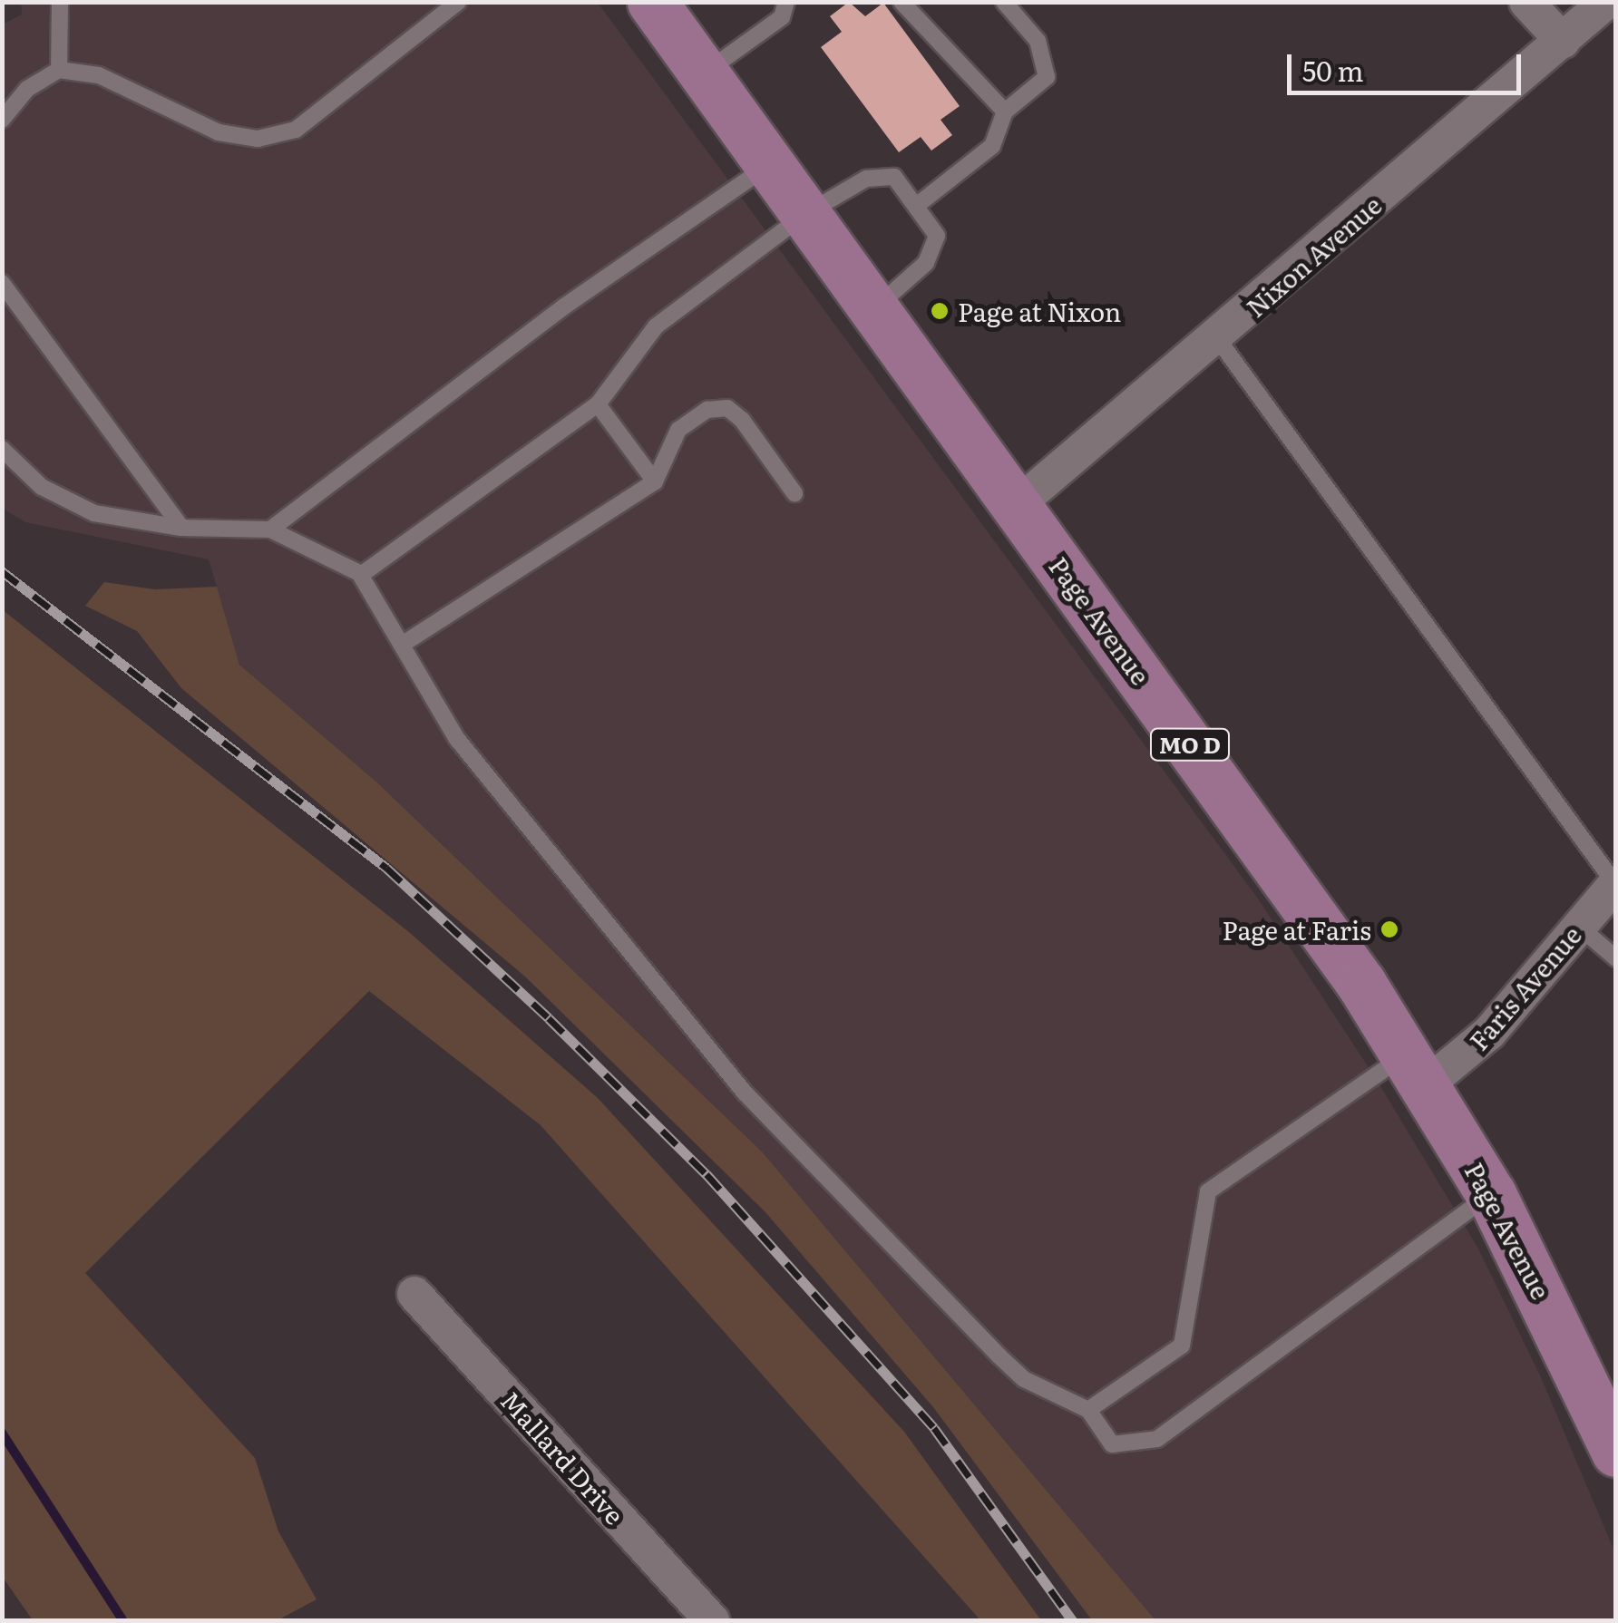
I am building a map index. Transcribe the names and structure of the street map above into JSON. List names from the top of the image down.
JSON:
{
  "streets": {
    "main road": ["Page Avenue", "MO D"],
    "street": ["Nixon Avenue", "Faris Avenue", "Mallard Drive"]
  },
  "crossings": [
    ["Nixon Avenue", "Page Avenue"],
    ["Page Avenue", "Faris Avenue"]
  ],
  "places": ["Page at Nixon", "Page at Faris"],
  "scale_bar": "50 m"
}
